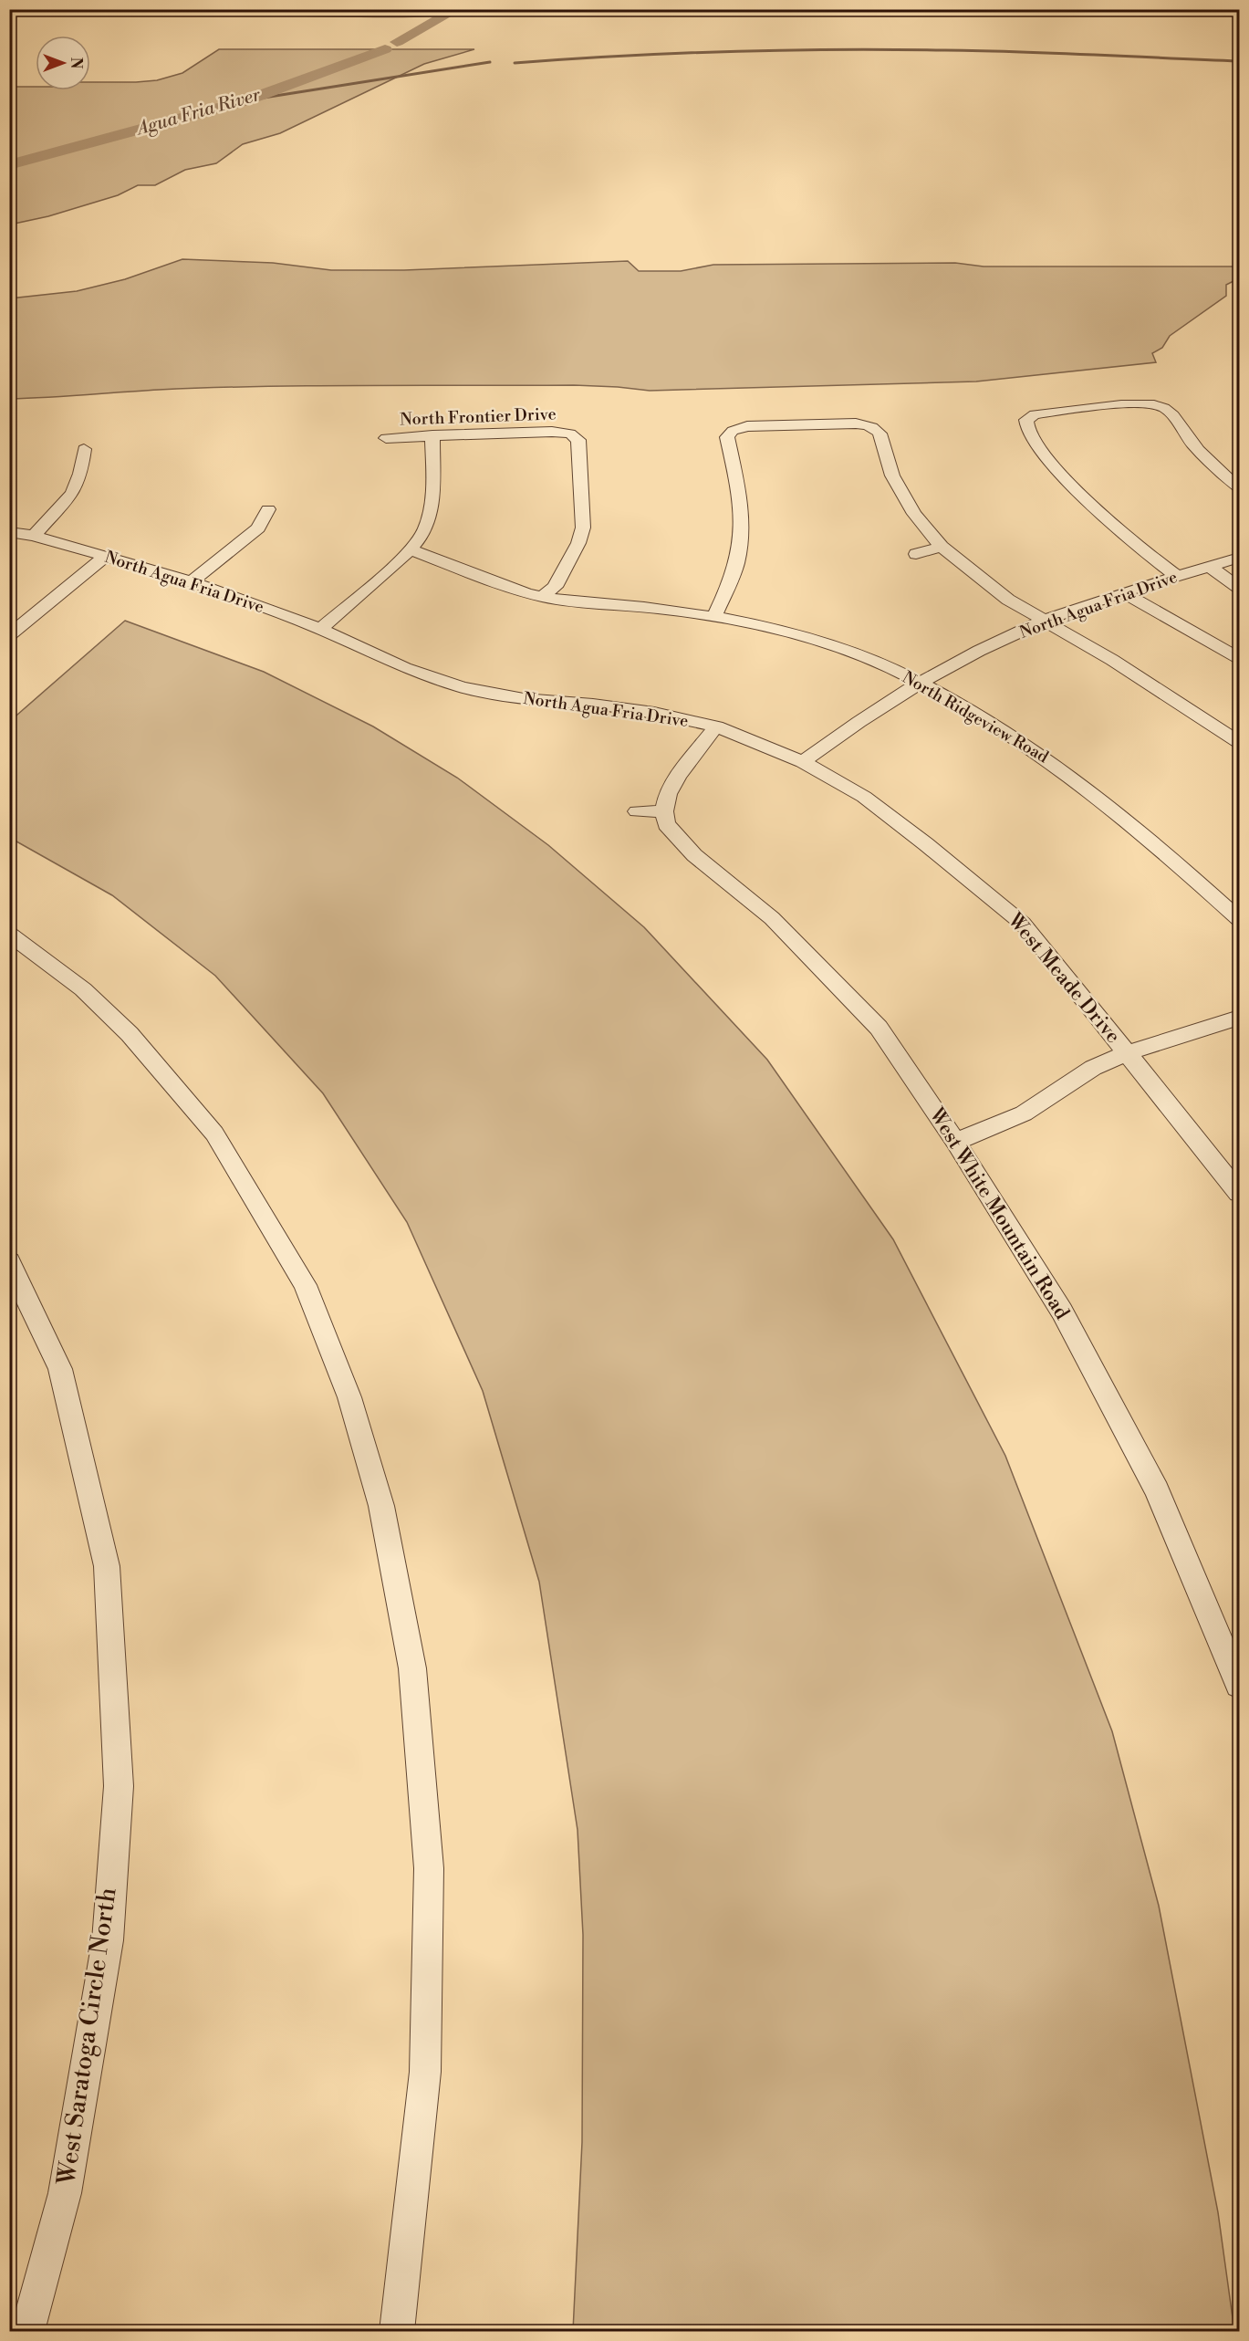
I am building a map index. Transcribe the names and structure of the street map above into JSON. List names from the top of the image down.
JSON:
{
  "streets": {
    "street": [
      "North Frontier Drive",
      "North Agua Fria Drive",
      "North Ridgeview Road",
      "West Meade Drive",
      "West White Mountain Road",
      "West Saratoga Circle North"
    ]
  },
  "crossings": [
    ["North Frontier Drive", "North Ridgeview Road"],
    ["North Agua Fria Drive", "North Ridgeview Road"],
    ["North Agua Fria Drive", "West Meade Drive"]
  ],
  "water": ["Agua Fria River"],
  "north": "right"
}
